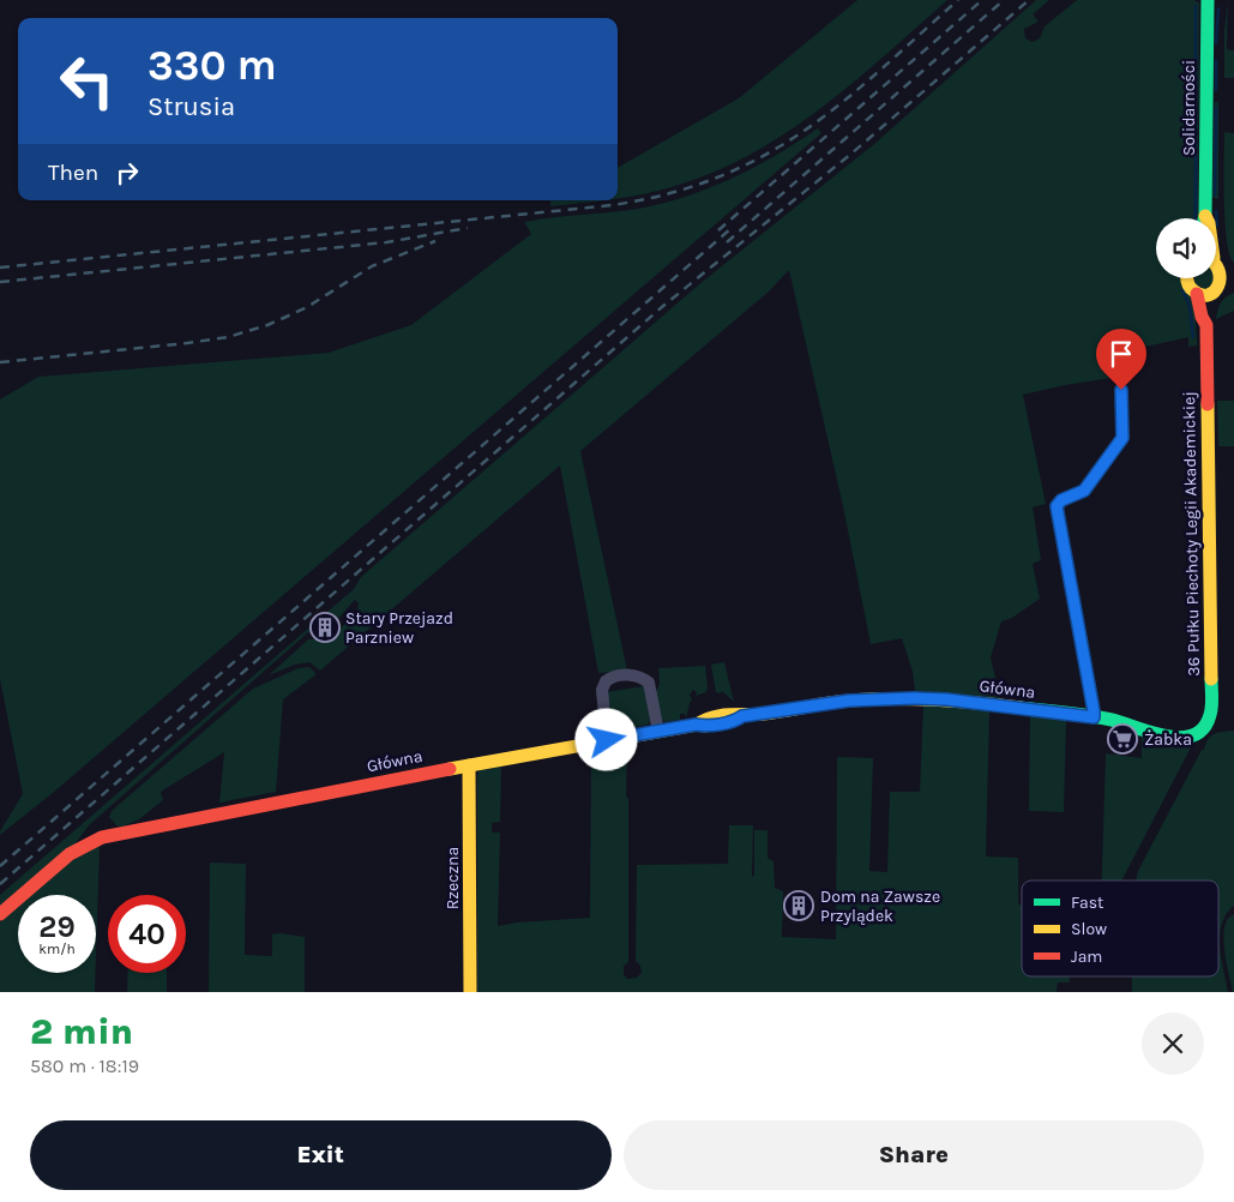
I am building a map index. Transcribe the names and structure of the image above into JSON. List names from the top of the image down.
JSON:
{
  "streets": {
    "street": [
      "Solidarności",
      "36 Pułku Piechoty Legii Akademickiej",
      "Główna",
      "Rzeczna"
    ]
  },
  "crossings": [
    ["36 Pułku Piechoty Legii Akademickiej", "Główna"],
    ["Główna", "Rzeczna"]
  ],
  "places": {
    "building": ["Stary Przejazd Parzniew", "Dom na Zawsze Przylądek"],
    "supermarket": ["Żabka"]
  },
  "legend": ["Fast", "Slow", "Jam"],
  "page": {
    "turn": ["330 m", "Strusia"],
    "then": "Then",
    "speed": "29 km/h",
    "limit": "40",
    "heading": ["2 min", "580 m · 18:19"],
    "buttons": ["Exit", "Share"]
  }
}
